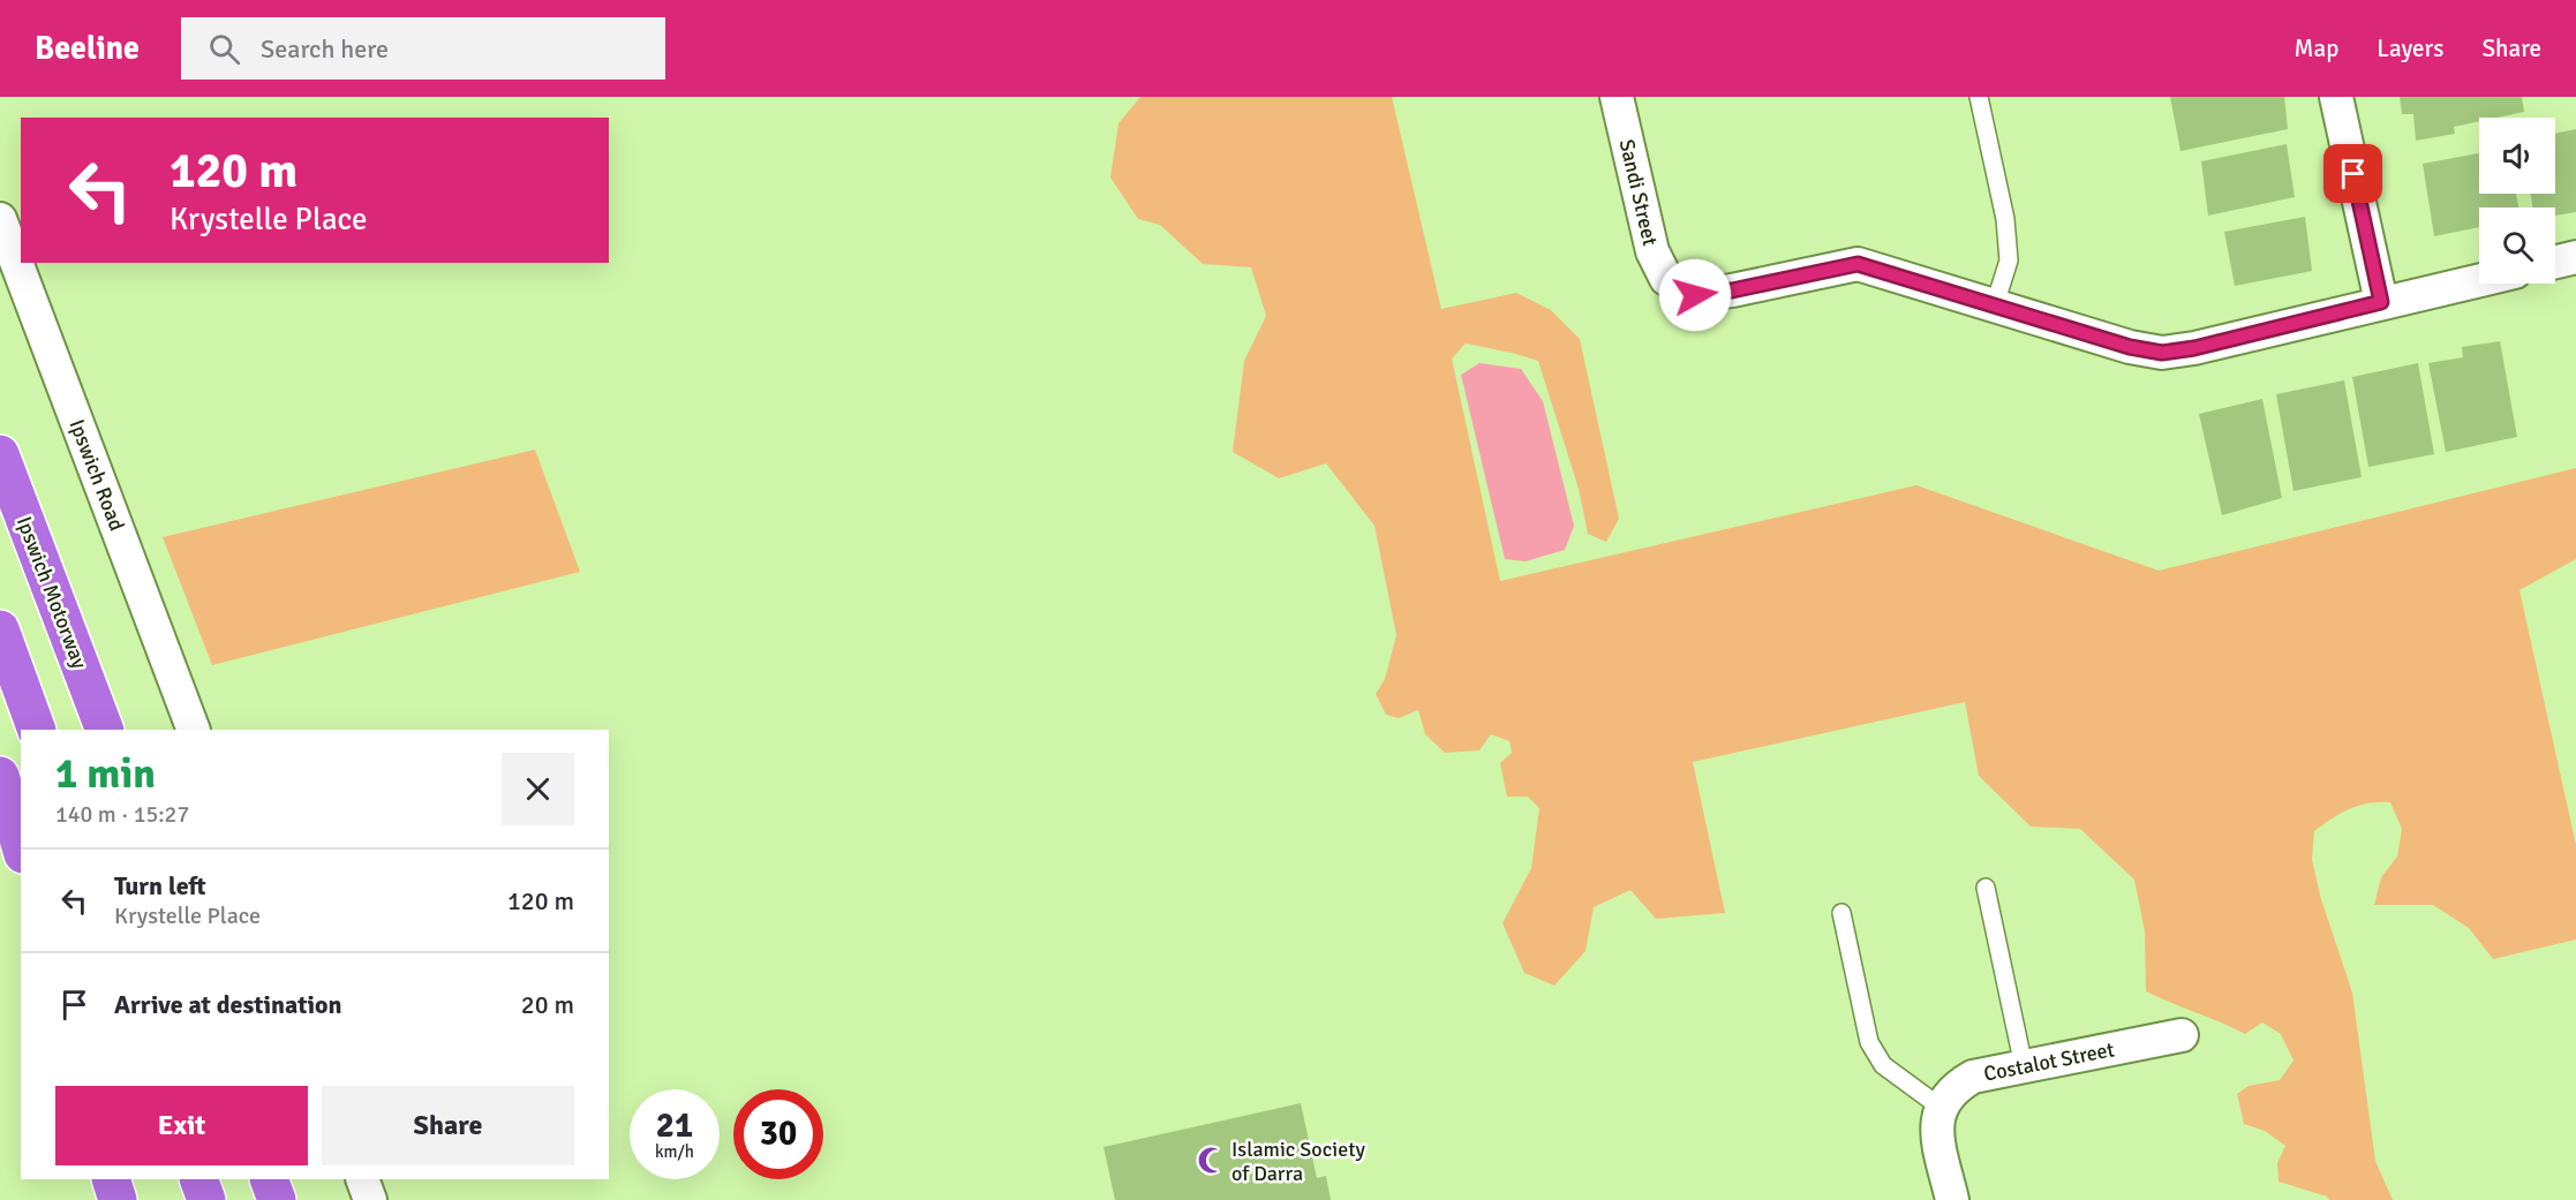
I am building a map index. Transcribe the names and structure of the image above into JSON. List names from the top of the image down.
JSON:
{
  "streets": {
    "highway": ["Ipswich Motorway"],
    "street": ["Sandi Street", "Ipswich Road", "Costalot Street"]
  },
  "places": {
    "mosque": ["Islamic Society of Darra"]
  },
  "page": {
    "header": "Beeline",
    "search": "Search here",
    "nav": ["Map", "Layers", "Share"],
    "turn": ["120 m", "Krystelle Place"],
    "heading": ["1 min", "140 m · 15:27"],
    "list": [
      {
        "name": "Turn left",
        "note": "Krystelle Place",
        "value": "120 m"
      },
      {
        "name": "Arrive at destination",
        "value": "20 m"
      }
    ],
    "buttons": ["Exit", "Share"],
    "speed": "21 km/h",
    "limit": "30"
  }
}
